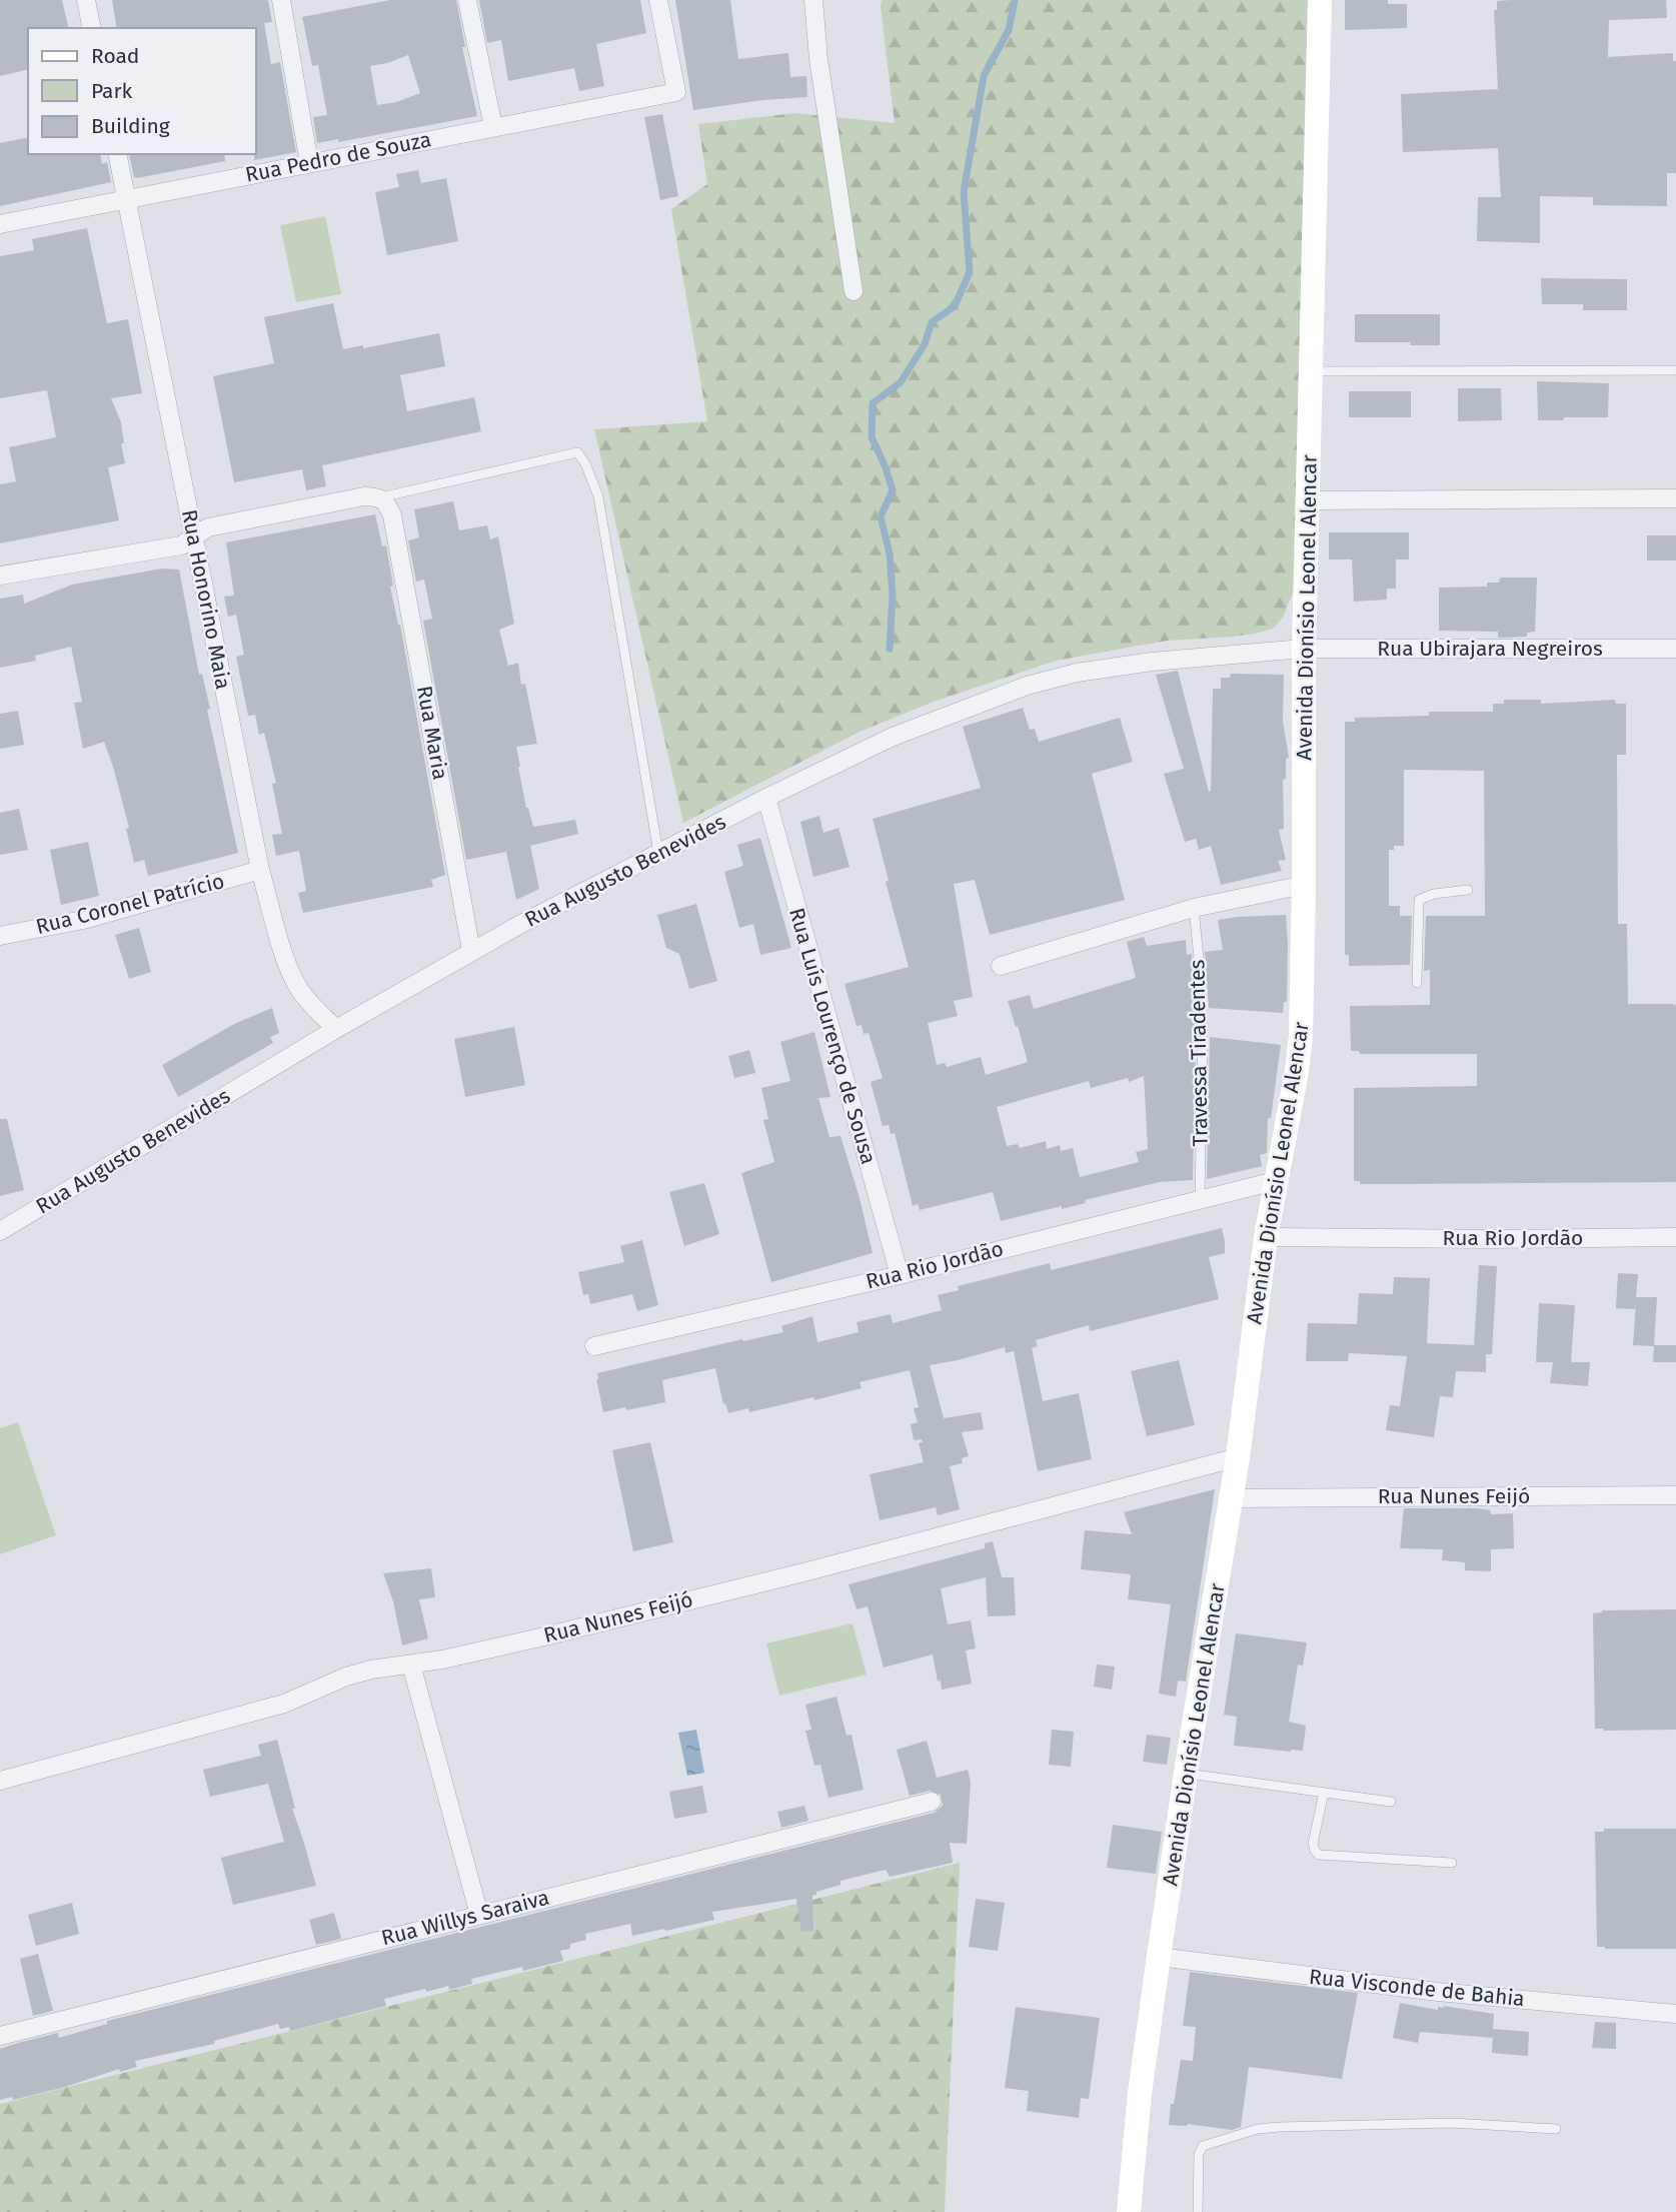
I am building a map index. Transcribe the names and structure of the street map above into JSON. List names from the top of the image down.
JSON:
{
  "streets": {
    "main road": ["Avenida Dionísio Leonel Alencar"],
    "street": [
      "Rua Pedro de Souza",
      "Rua Honorino Maia",
      "Rua Ubirajara Negreiros",
      "Rua Maria",
      "Rua Augusto Benevides",
      "Rua Coronel Patrício",
      "Rua Luís Lourenço de Sousa",
      "Rua Rio Jordão",
      "Rua Nunes Feijó",
      "Rua Willys Saraiva",
      "Rua Visconde de Bahia"
    ],
    "lane": ["Travessa Tiradentes"]
  },
  "crossings": [
    ["Rua Pedro de Souza", "Rua Honorino Maia"],
    ["Rua Honorino Maia", "Rua Augusto Benevides"],
    ["Rua Honorino Maia", "Rua Coronel Patrício"],
    ["Avenida Dionísio Leonel Alencar", "Rua Ubirajara Negreiros"],
    ["Avenida Dionísio Leonel Alencar", "Rua Augusto Benevides"],
    ["Avenida Dionísio Leonel Alencar", "Rua Rio Jordão"],
    ["Avenida Dionísio Leonel Alencar", "Rua Nunes Feijó"],
    ["Avenida Dionísio Leonel Alencar", "Rua Visconde de Bahia"],
    ["Rua Ubirajara Negreiros", "Rua Augusto Benevides"],
    ["Rua Maria", "Rua Augusto Benevides"],
    ["Rua Augusto Benevides", "Rua Luís Lourenço de Sousa"],
    ["Rua Luís Lourenço de Sousa", "Rua Rio Jordão"],
    ["Travessa Tiradentes", "Rua Rio Jordão"]
  ],
  "legend": ["Road", "Park", "Building"]
}
